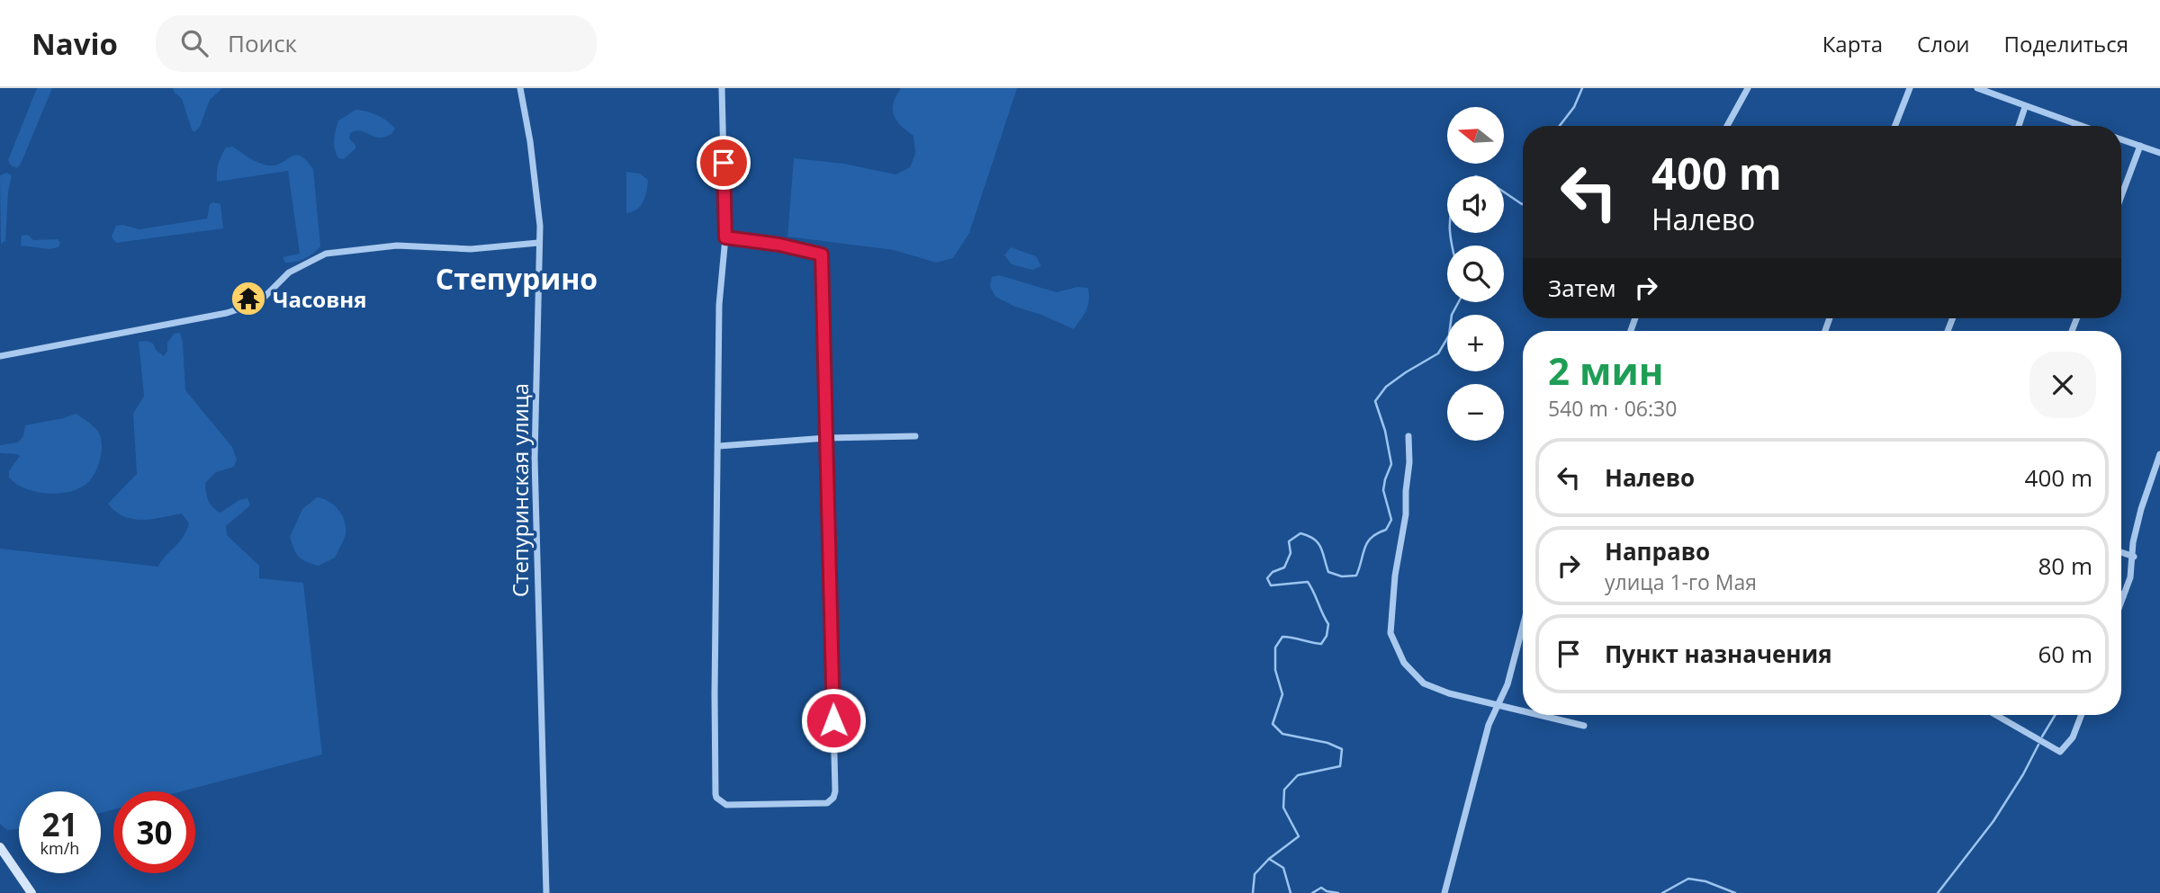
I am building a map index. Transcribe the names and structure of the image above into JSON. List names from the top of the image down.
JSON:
{
  "streets": {
    "street": ["Степуринская улица"]
  },
  "districts": ["Степурино"],
  "places": {
    "temple": ["Часовня"]
  },
  "north": "left",
  "page": {
    "header": "Navio",
    "search": "Поиск",
    "nav": ["Карта", "Слои", "Поделиться"],
    "map_buttons": ["+", "−"],
    "turn": ["400 m", "Налево"],
    "then": "Затем",
    "heading": ["2 мин", "540 m · 06:30"],
    "list": [
      {
        "name": "Налево",
        "value": "400 m"
      },
      {
        "name": "Направо",
        "note": "улица 1-го Мая",
        "value": "80 m"
      },
      {
        "name": "Пункт назначения",
        "value": "60 m"
      }
    ],
    "speed": "21 km/h",
    "limit": "30"
  }
}
